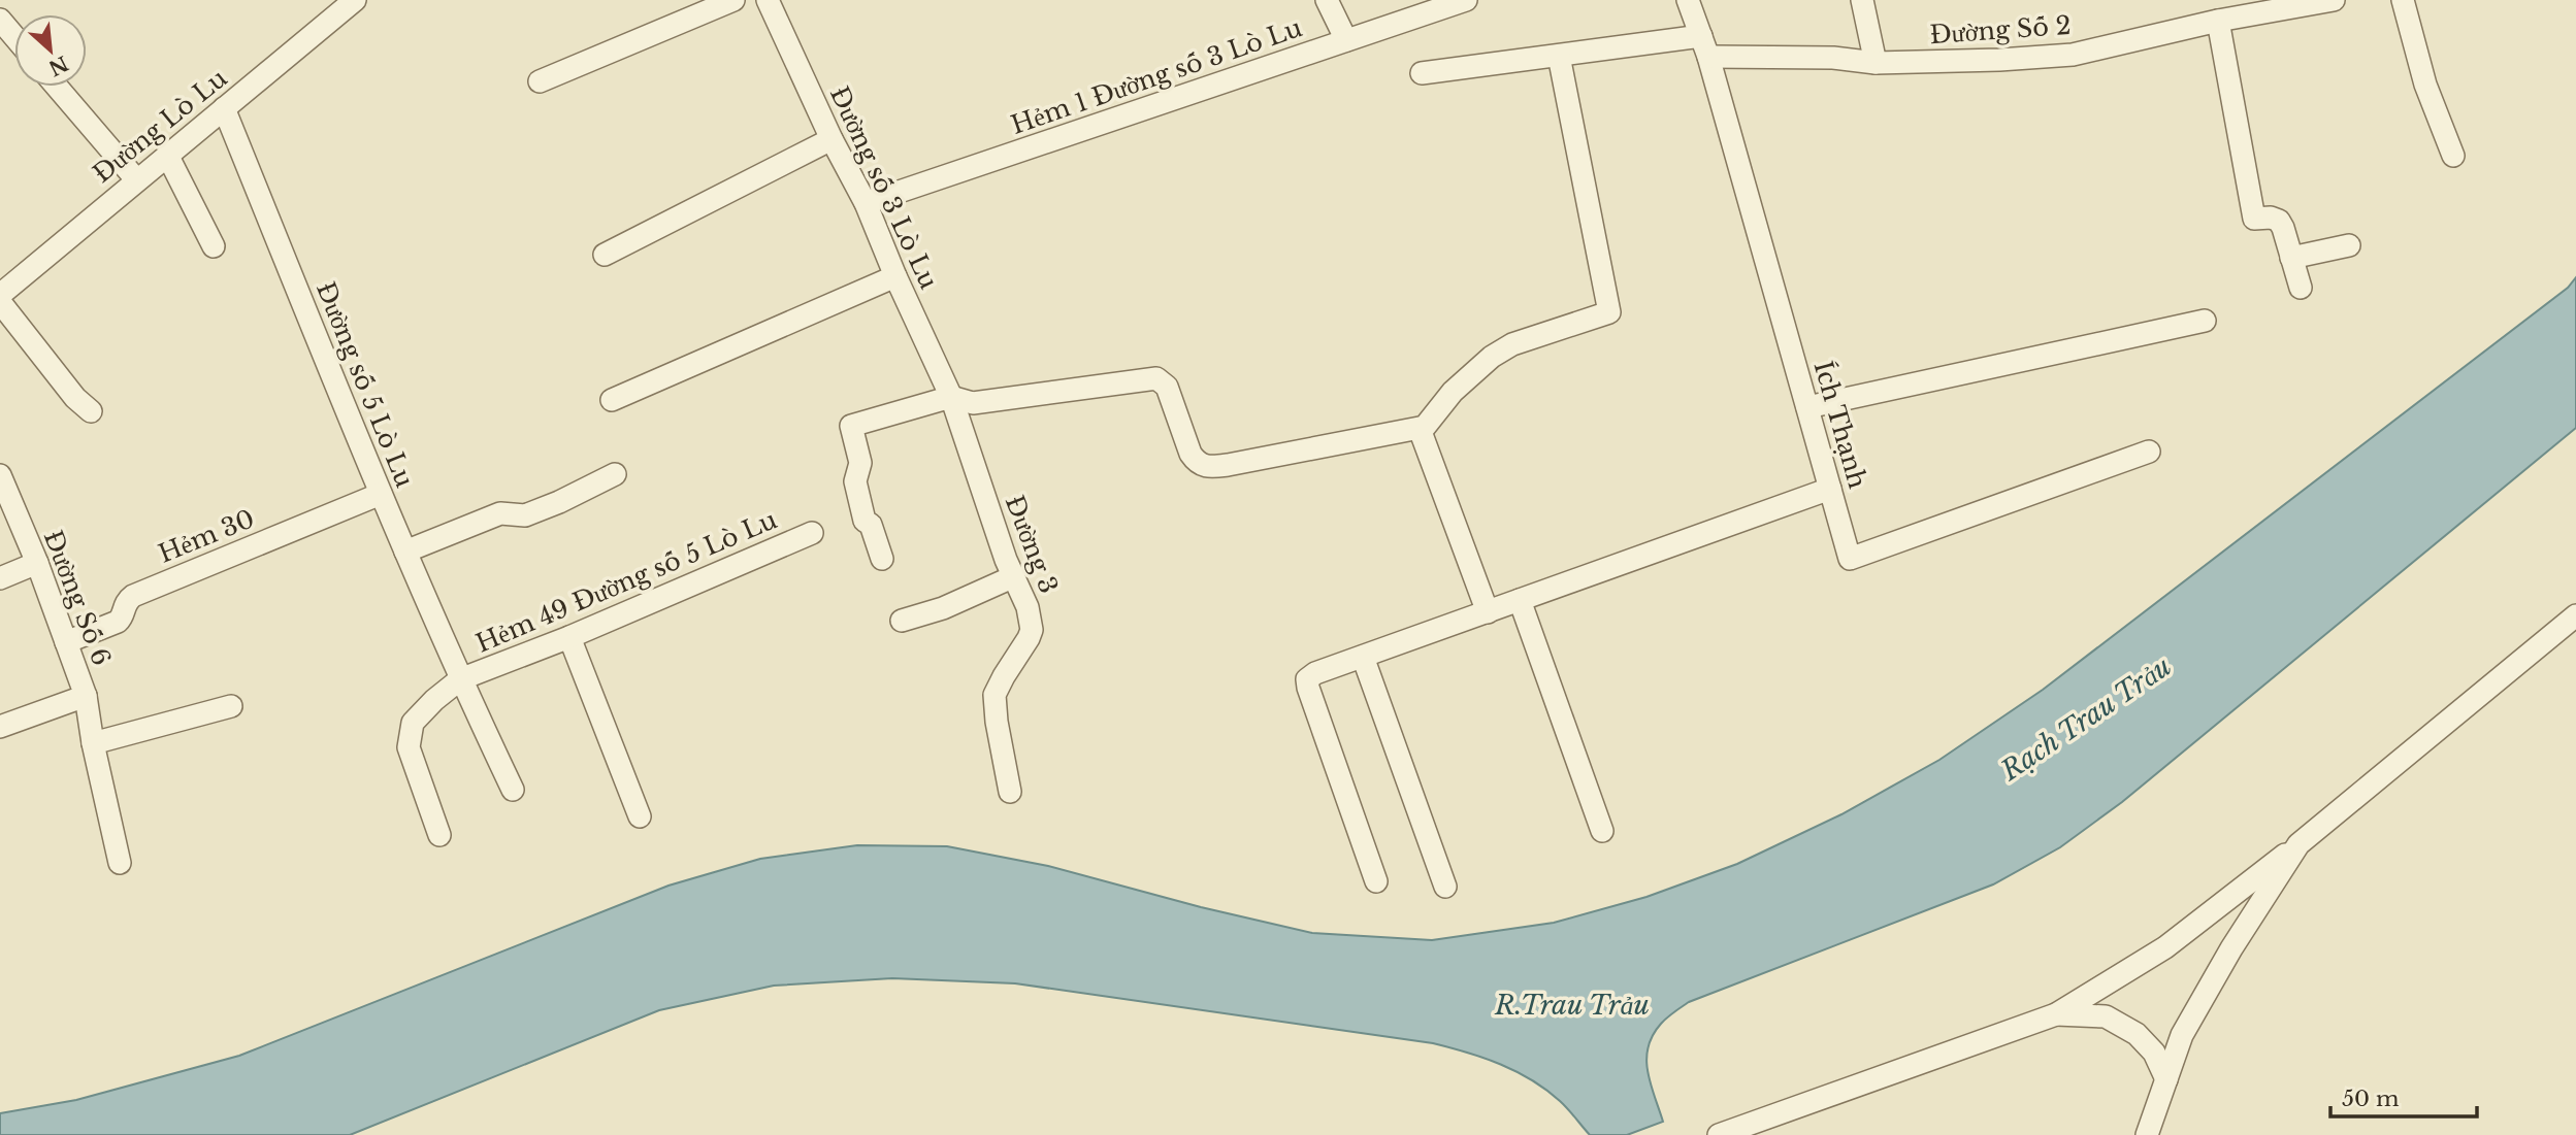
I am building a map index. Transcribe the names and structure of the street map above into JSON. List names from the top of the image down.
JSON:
{
  "streets": {
    "street": [
      "Đường Số 2",
      "Hẻm 1 Đường số 3 Lò Lu",
      "Đường Lò Lu",
      "Đường số 3 Lò Lu",
      "Đường số 5 Lò Lu",
      "Ích Thạnh",
      "Hẻm 30",
      "Đường 3",
      "Hẻm 49 Đường số 5 Lò Lu",
      "Đường Số 6"
    ]
  },
  "crossings": [
    ["Đường Số 2", "Ích Thạnh"],
    ["Hẻm 1 Đường số 3 Lò Lu", "Đường số 3 Lò Lu"],
    ["Đường Lò Lu", "Đường số 5 Lò Lu"],
    ["Đường số 3 Lò Lu", "Đường 3"],
    ["Đường số 5 Lò Lu", "Hẻm 30"],
    ["Đường số 5 Lò Lu", "Hẻm 49 Đường số 5 Lò Lu"],
    ["Hẻm 30", "Đường Số 6"]
  ],
  "water": ["Rạch Trau Trảu", "R.Trau Trảu"],
  "scale_bar": "50 m",
  "north": "bottom right"
}
